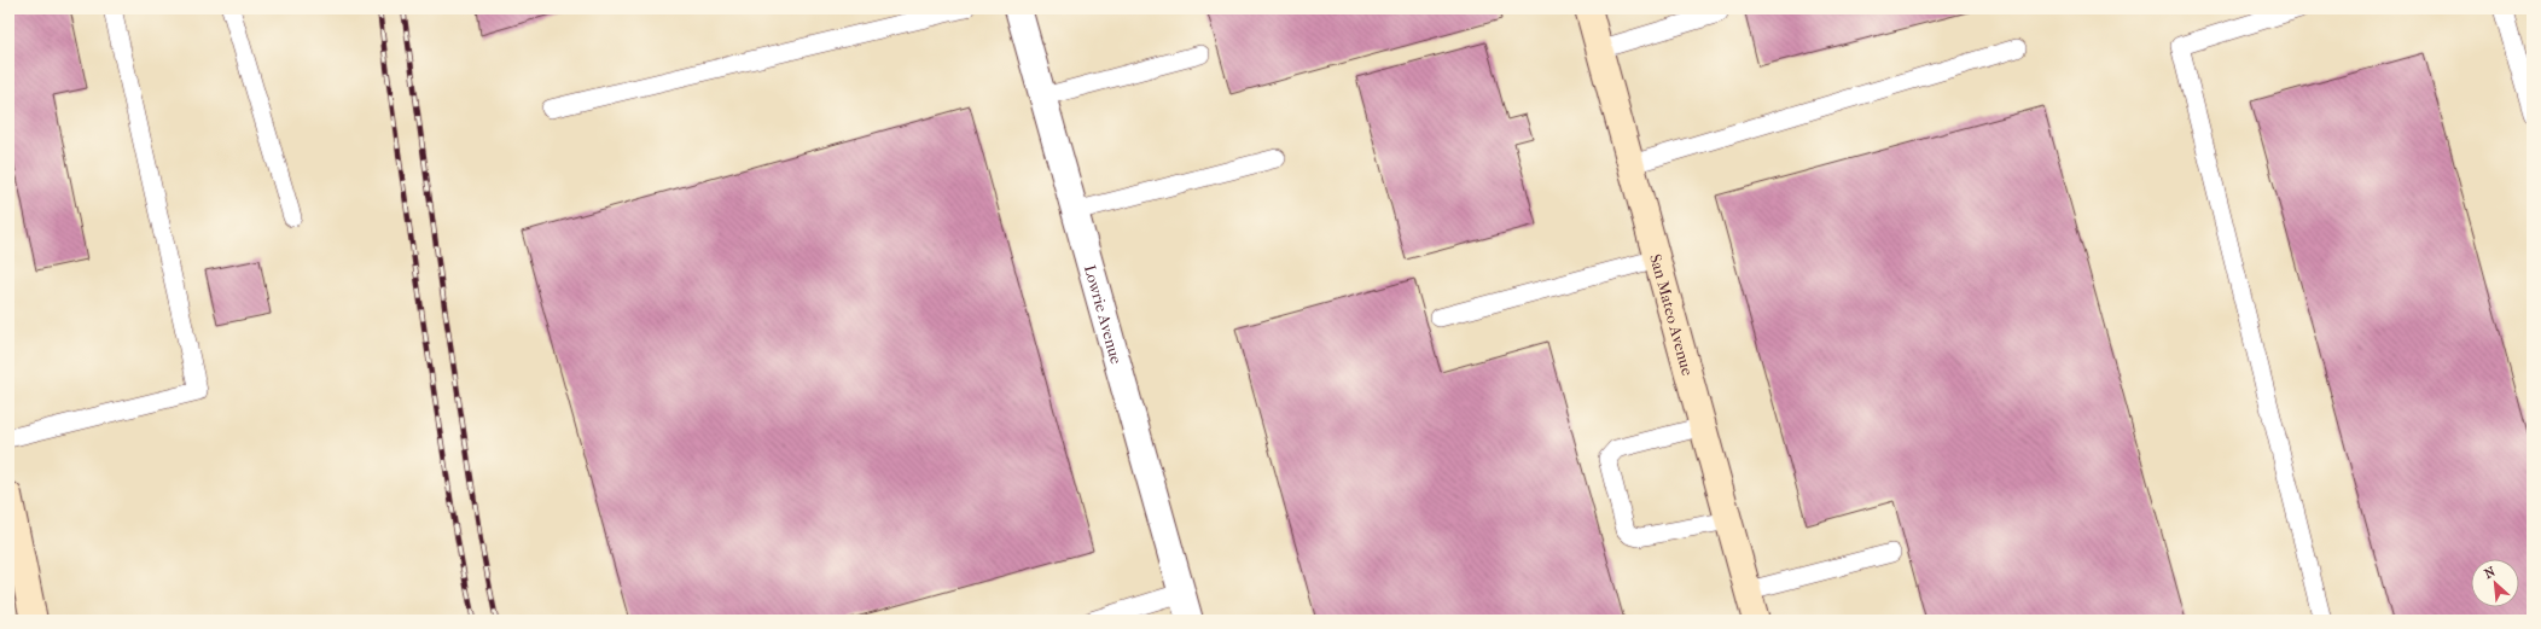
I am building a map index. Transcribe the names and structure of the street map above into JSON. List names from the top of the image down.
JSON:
{
  "streets": {
    "main road": ["San Mateo Avenue"],
    "street": ["Lowrie Avenue"]
  },
  "north": "top left"
}
